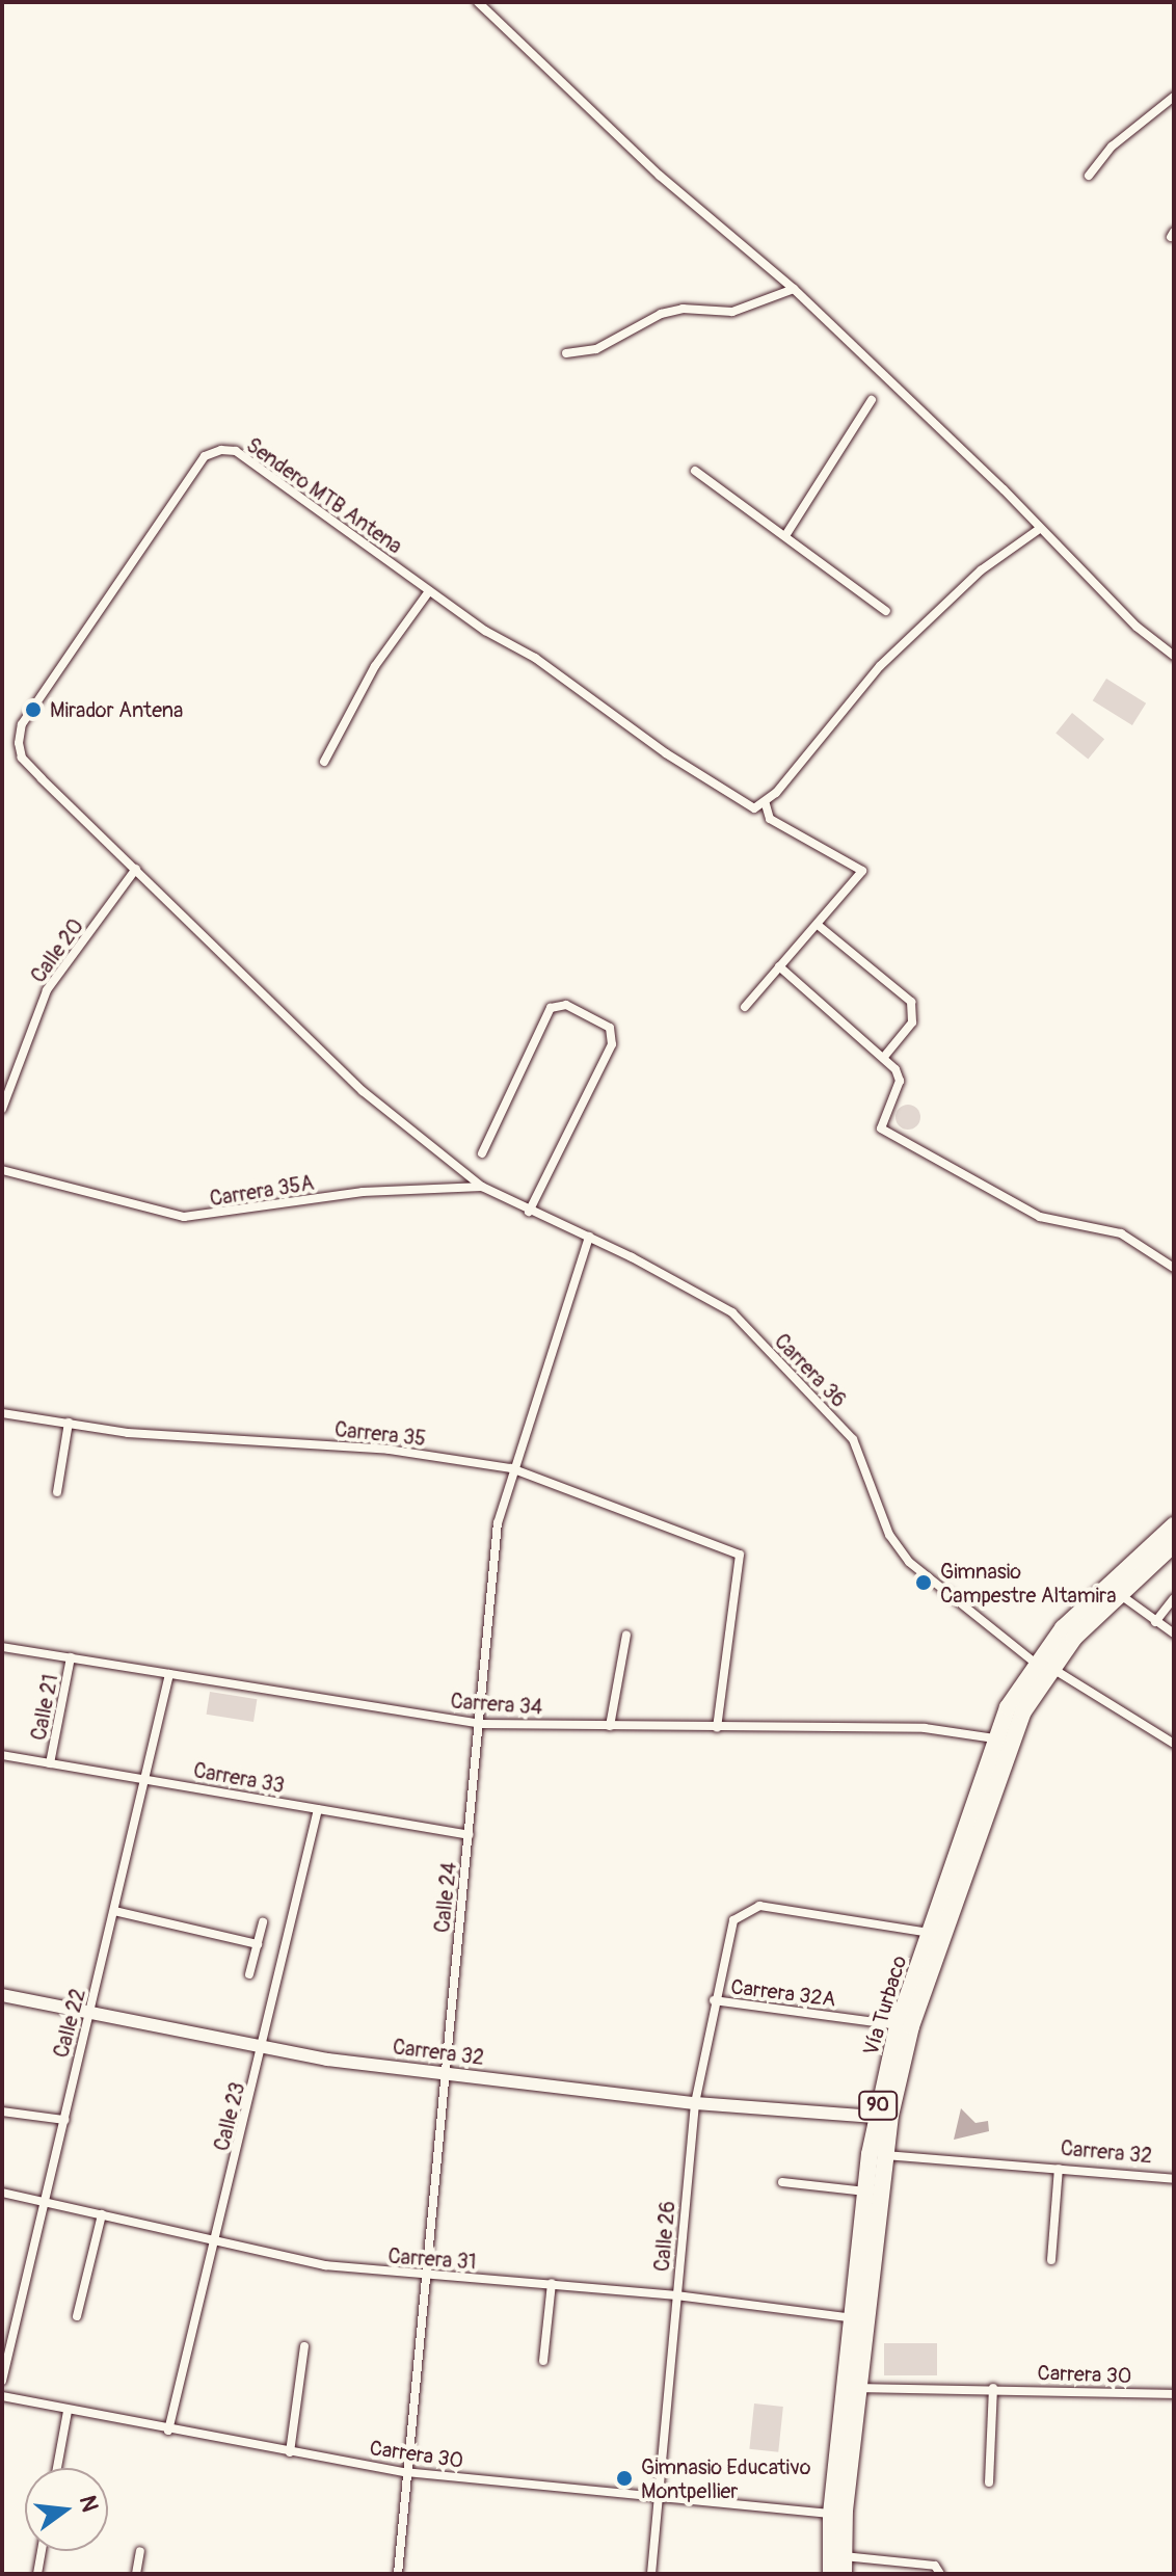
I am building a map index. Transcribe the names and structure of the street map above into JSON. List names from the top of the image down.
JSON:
{
  "streets": {
    "highway": ["Vía Turbaco", "90"],
    "street": [
      "Sendero MTB Antena",
      "Calle 20",
      "Carrera 35A",
      "Carrera 36",
      "Carrera 35",
      "Carrera 34",
      "Calle 21",
      "Carrera 33",
      "Calle 24",
      "Carrera 32A",
      "Calle 22",
      "Carrera 32",
      "Calle 23",
      "Calle 26",
      "Carrera 31",
      "Carrera 30"
    ]
  },
  "crossings": [
    ["Sendero MTB Antena", "Calle 20"],
    ["Sendero MTB Antena", "Carrera 35A"],
    ["Sendero MTB Antena", "Carrera 36"],
    ["Carrera 35A", "Carrera 36"],
    ["Carrera 36", "Calle 24"],
    ["Carrera 36", "Vía Turbaco"],
    ["Carrera 35", "Carrera 34"],
    ["Carrera 35", "Calle 24"],
    ["Carrera 34", "Calle 21"],
    ["Carrera 34", "Calle 24"],
    ["Carrera 34", "Vía Turbaco"],
    ["Carrera 34", "Calle 22"],
    ["Calle 21", "Carrera 33"],
    ["Carrera 33", "Calle 24"],
    ["Carrera 33", "Calle 22"],
    ["Carrera 33", "Calle 23"],
    ["Calle 24", "Carrera 32"],
    ["Calle 24", "Carrera 31"],
    ["Calle 24", "Carrera 30"],
    ["Carrera 32A", "Vía Turbaco"],
    ["Carrera 32A", "Calle 26"],
    ["Vía Turbaco", "Carrera 32"],
    ["Vía Turbaco", "Calle 26"],
    ["Vía Turbaco", "Carrera 31"],
    ["Vía Turbaco", "Carrera 30"],
    ["Calle 22", "Carrera 32"],
    ["Calle 22", "Carrera 31"],
    ["Carrera 32", "Calle 23"],
    ["Carrera 32", "Calle 26"],
    ["Calle 23", "Carrera 31"],
    ["Calle 23", "Carrera 30"],
    ["Calle 26", "Carrera 31"],
    ["Calle 26", "Carrera 30"]
  ],
  "places": ["Mirador Antena", "Gimnasio Campestre Altamira", "Gimnasio Educativo Montpellier"],
  "north": "right"
}
